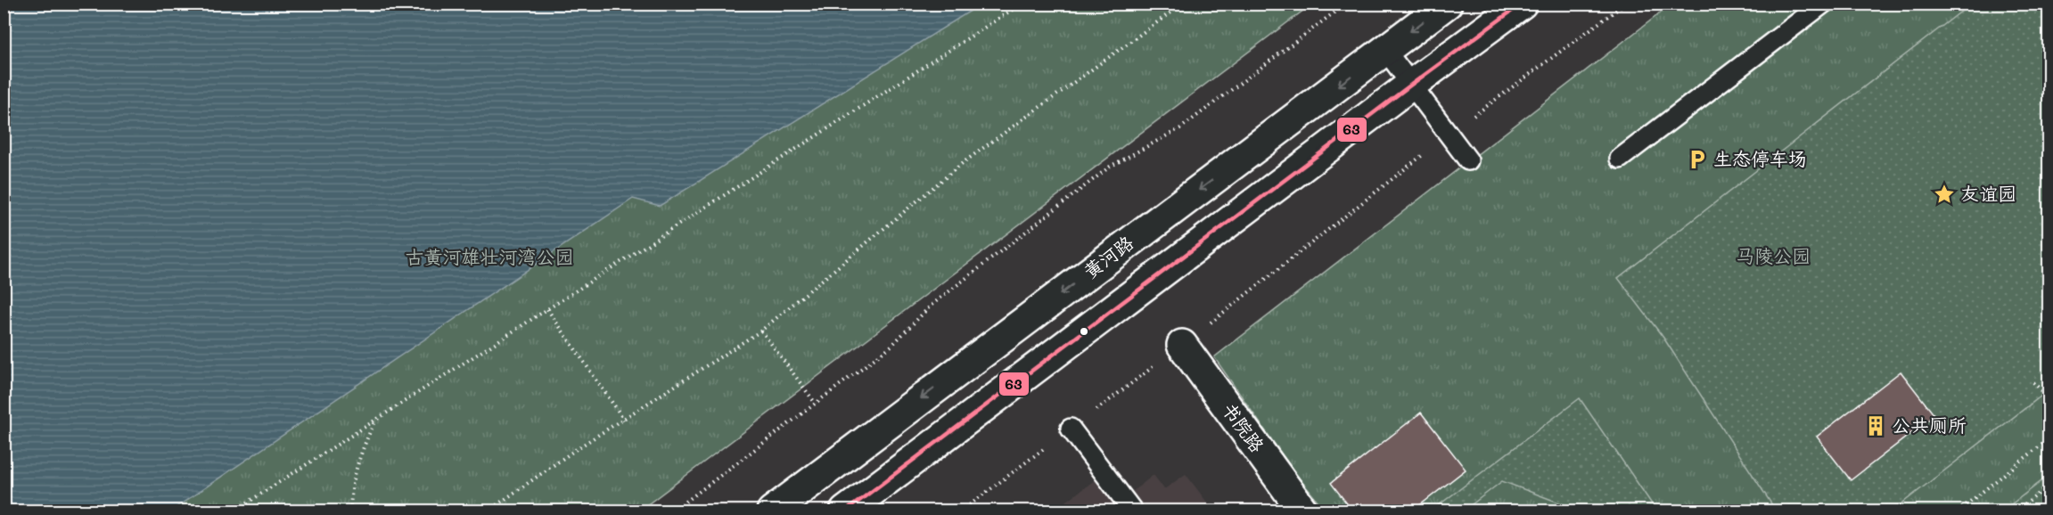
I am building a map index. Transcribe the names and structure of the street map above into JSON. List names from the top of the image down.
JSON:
{
  "streets": {
    "main road": ["黄河路", "书院路"]
  },
  "parks": ["马陵公园", "古黄河雄壮河湾公园"],
  "places": {
    "parking": ["生态停车场"],
    "place": ["友谊园"],
    "building": ["公共厕所"]
  },
  "lines": ["transit line 63"]
}
